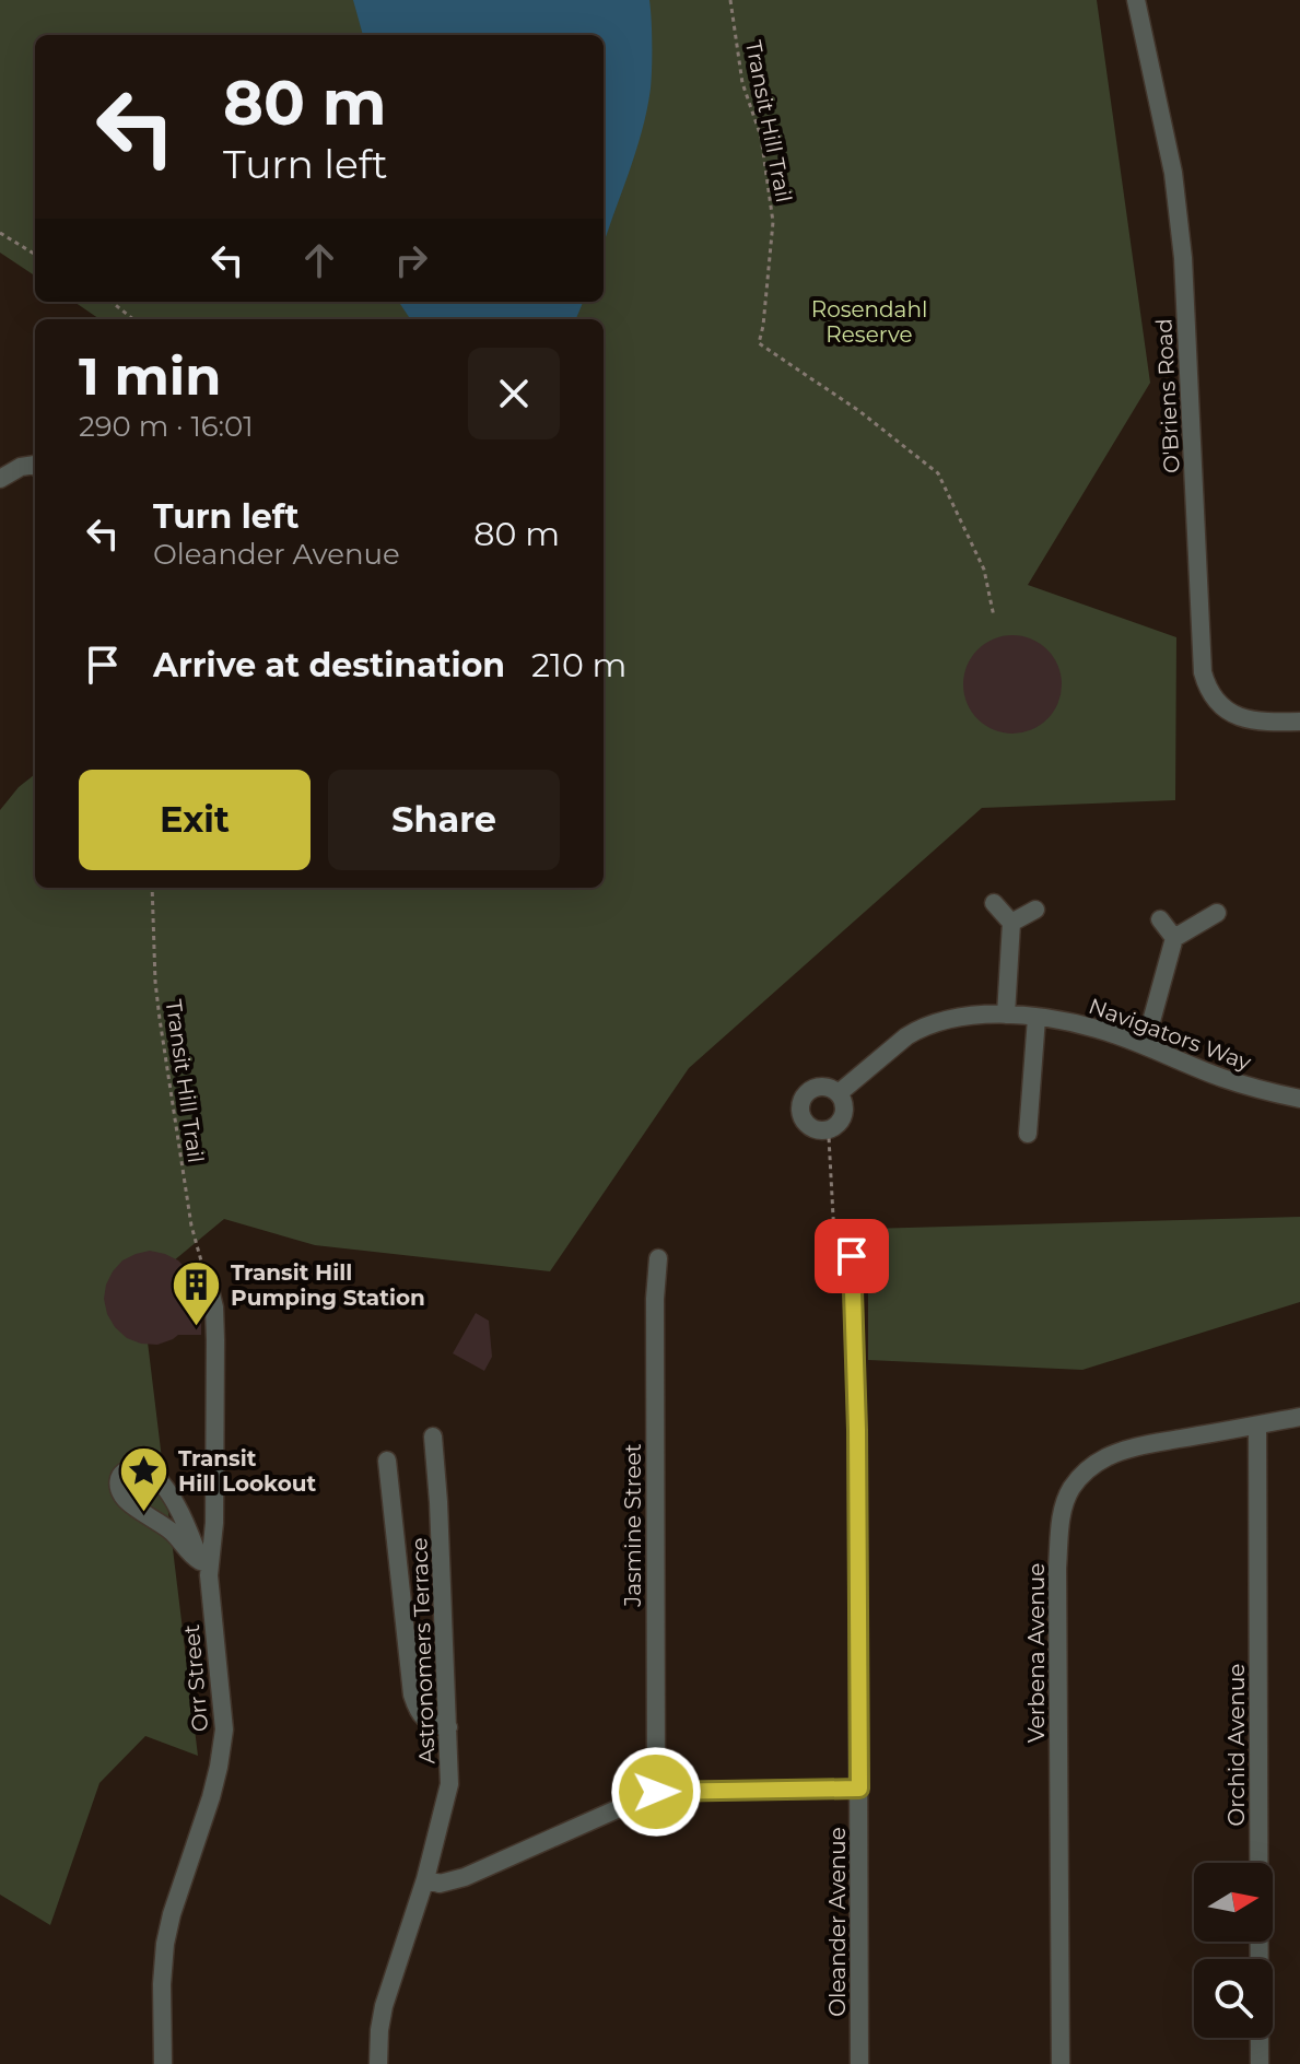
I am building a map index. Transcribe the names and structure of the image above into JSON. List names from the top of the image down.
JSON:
{
  "streets": {
    "street": [
      "O'Briens Road",
      "Navigators Way",
      "Jasmine Street",
      "Astronomers Terrace",
      "Verbena Avenue",
      "Orr Street",
      "Orchid Avenue",
      "Oleander Avenue"
    ],
    "path": ["Transit Hill Trail"]
  },
  "crossings": [
    ["Transit Hill Trail", "Orr Street"],
    ["Verbena Avenue", "Orchid Avenue"]
  ],
  "parks": ["Rosendahl Reserve"],
  "places": {
    "building": ["Transit Hill Pumping Station"],
    "place": ["Transit Hill Lookout"]
  },
  "north": "right",
  "page": {
    "turn": ["80 m", "Turn left"],
    "heading": ["1 min", "290 m · 16:01"],
    "list": [
      {
        "name": "Turn left",
        "note": "Oleander Avenue",
        "value": "80 m"
      },
      {
        "name": "Arrive at destination",
        "value": "210 m"
      }
    ],
    "buttons": ["Exit", "Share"]
  }
}
